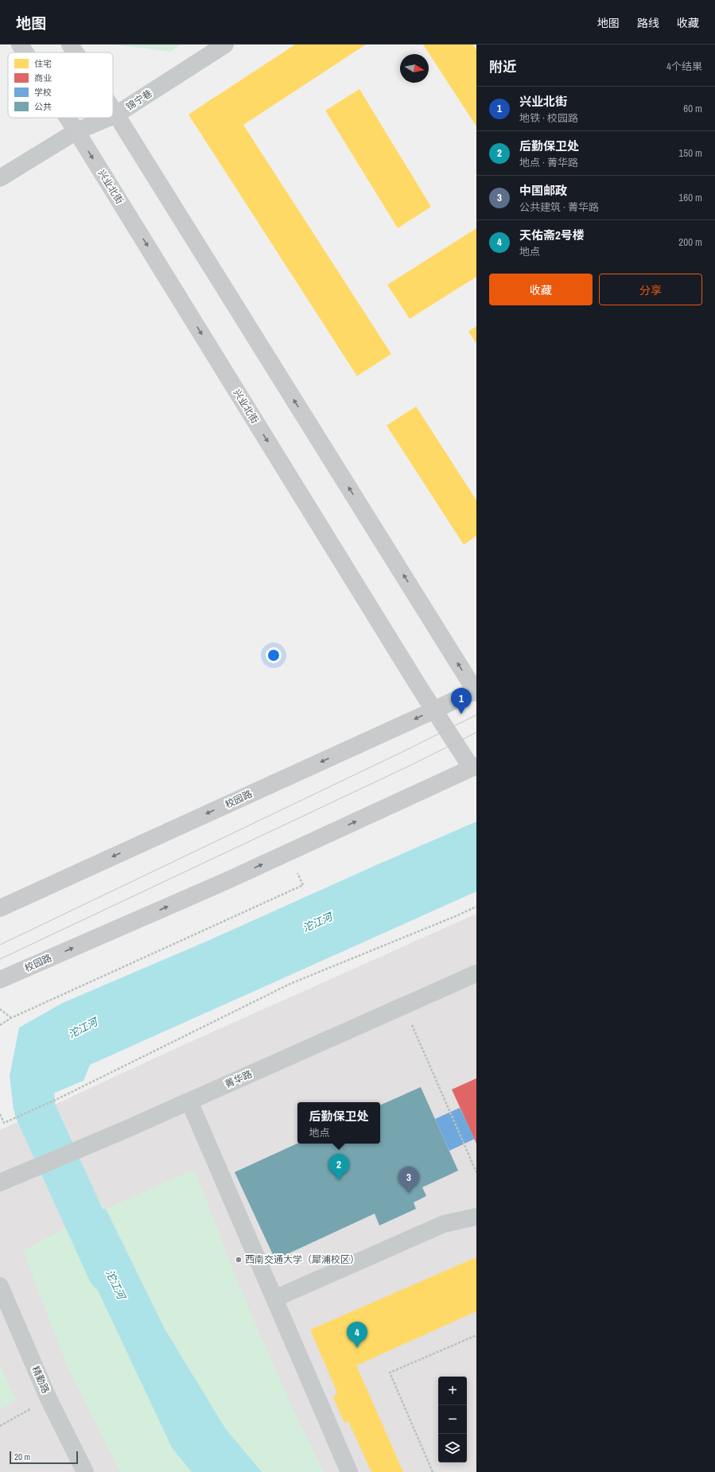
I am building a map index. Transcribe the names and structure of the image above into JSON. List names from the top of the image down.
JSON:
{
  "streets": {
    "street": [
      "锦宁巷",
      "兴业北街",
      "校园路",
      "菁华路",
      "精勤路"
    ]
  },
  "crossings": [
    ["锦宁巷", "兴业北街"],
    ["兴业北街", "校园路"]
  ],
  "water": ["沱江河"],
  "places": ["西南交通大学（犀浦校区）"],
  "legend": [
    "住宅",
    "商业",
    "学校",
    "公共"
  ],
  "scale_bar": "20 m",
  "north": "right",
  "page": {
    "header": "地图",
    "nav": ["地图", "路线", "收藏"],
    "heading": ["附近", "4个结果"],
    "list": [
      {
        "mark": "1",
        "name": "兴业北街",
        "note": "地铁 · 校园路",
        "value": "60 m"
      },
      {
        "mark": "2",
        "name": "后勤保卫处",
        "note": "地点 · 菁华路",
        "value": "150 m"
      },
      {
        "mark": "3",
        "name": "中国邮政",
        "note": "公共建筑 · 菁华路",
        "value": "160 m"
      },
      {
        "mark": "4",
        "name": "天佑斋2号楼",
        "note": "地点",
        "value": "200 m"
      }
    ],
    "buttons": ["收藏", "分享"],
    "pins": [
      "1",
      "2",
      "3",
      "4"
    ],
    "popup": ["后勤保卫处", "地点"],
    "map_buttons": ["+", "−"],
    "scale": "20 m"
  }
}
